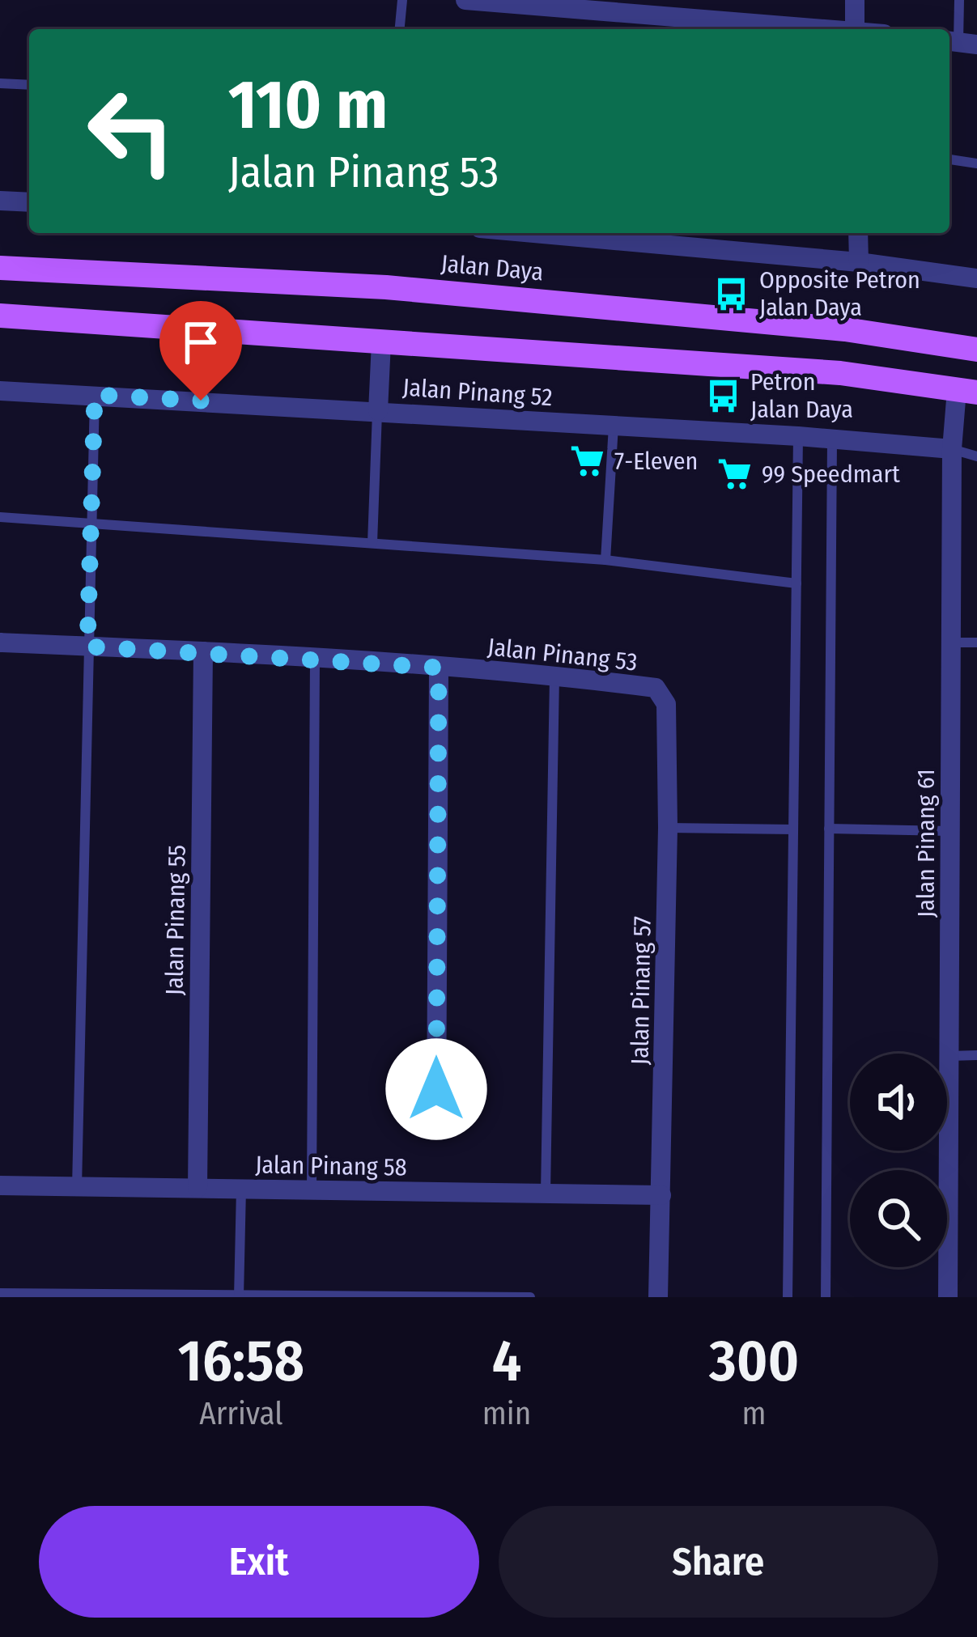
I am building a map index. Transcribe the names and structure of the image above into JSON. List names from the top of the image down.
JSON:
{
  "streets": {
    "main road": ["Jalan Daya"],
    "street": [
      "Jalan Pinang 52",
      "Jalan Pinang 53",
      "Jalan Pinang 61",
      "Jalan Pinang 55",
      "Jalan Pinang 57",
      "Jalan Pinang 58"
    ]
  },
  "crossings": [
    ["Jalan Pinang 52", "Jalan Pinang 61"],
    ["Jalan Pinang 53", "Jalan Pinang 55"],
    ["Jalan Pinang 53", "Jalan Pinang 57"],
    ["Jalan Pinang 55", "Jalan Pinang 58"],
    ["Jalan Pinang 57", "Jalan Pinang 58"]
  ],
  "places": {
    "bus stop": ["Opposite Petron Jalan Daya", "Petron Jalan Daya"],
    "supermarket": ["7-Eleven", "99 Speedmart"]
  },
  "page": {
    "turn": ["110 m", "Jalan Pinang 53"],
    "eta": [
      "16:58",
      "Arrival",
      "4",
      "min",
      "300",
      "m"
    ],
    "buttons": ["Exit", "Share"]
  }
}
